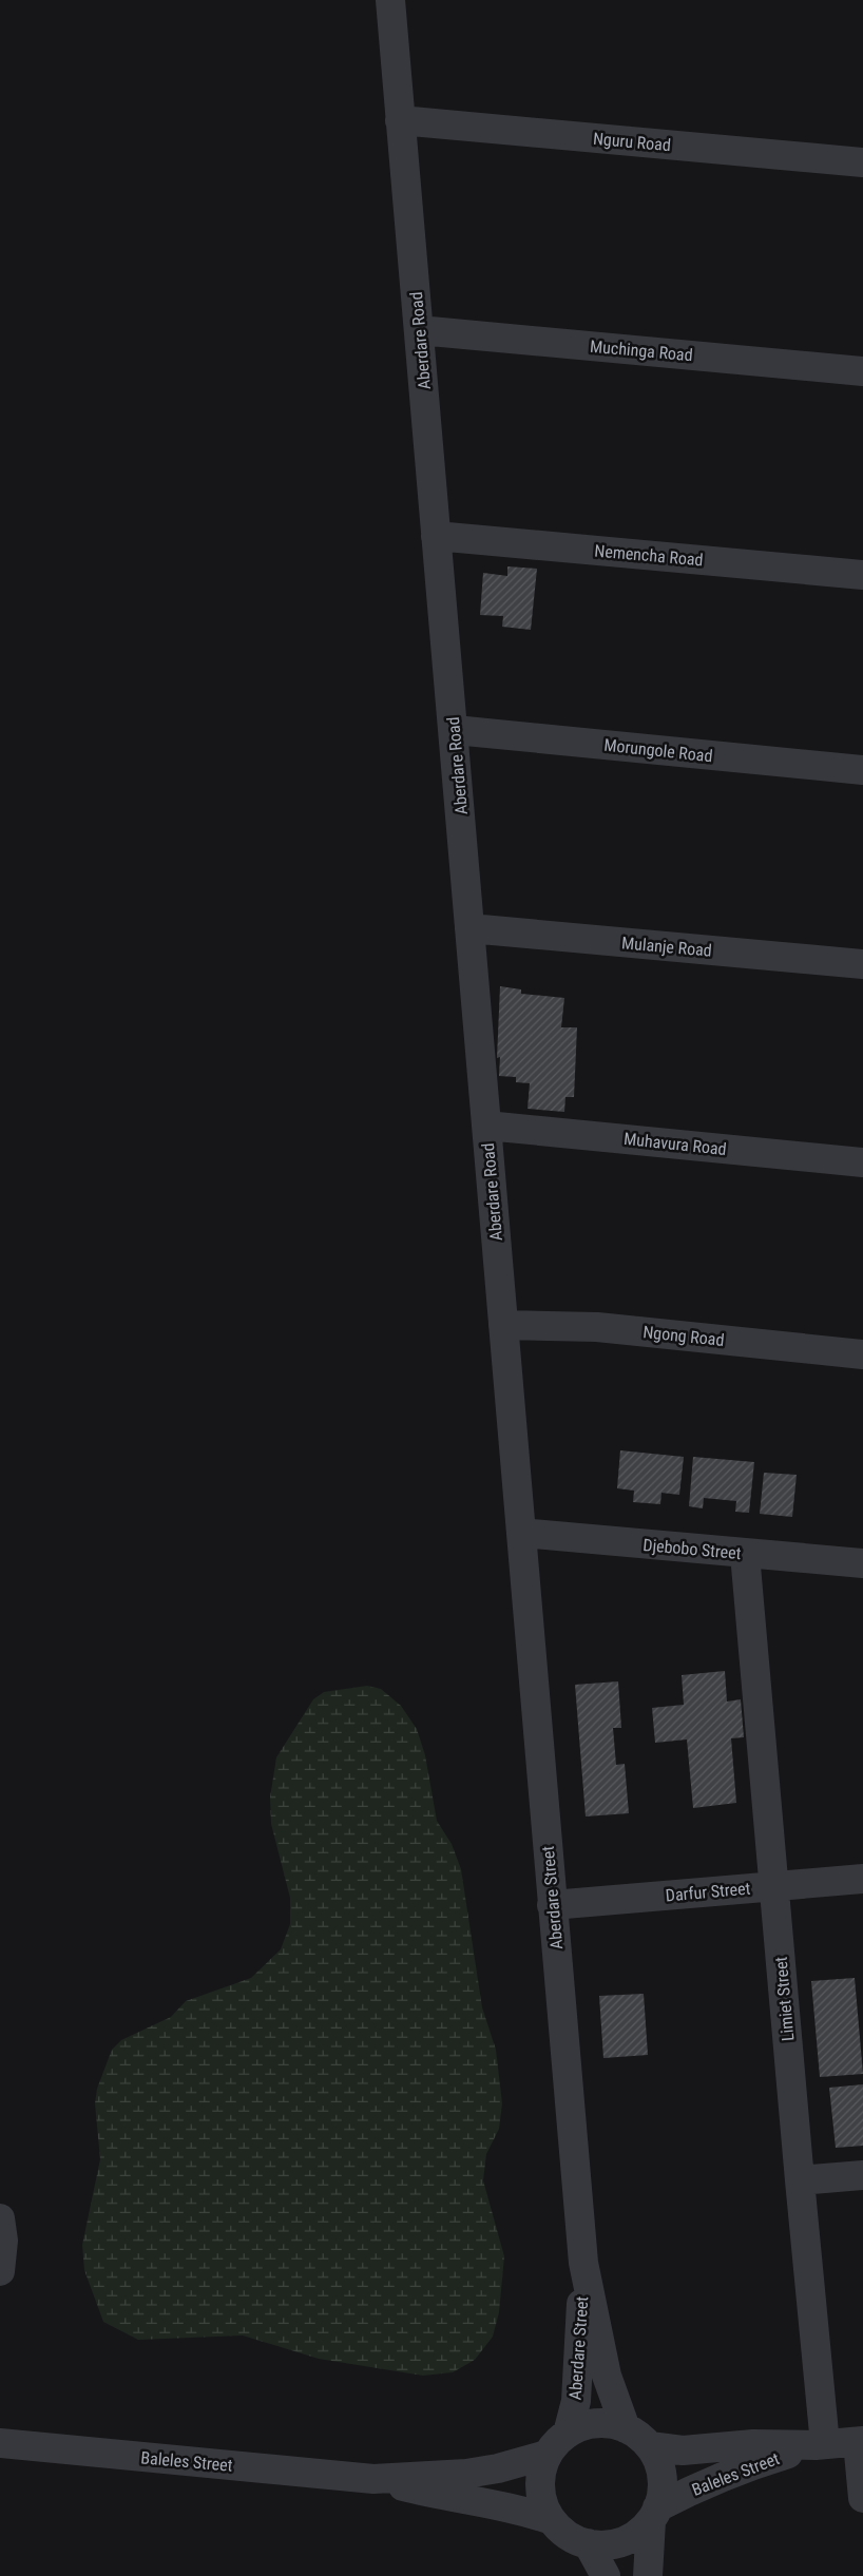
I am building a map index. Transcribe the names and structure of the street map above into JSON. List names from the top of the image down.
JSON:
{
  "streets": {
    "street": [
      "Nguru Road",
      "Aberdare Road",
      "Muchinga Road",
      "Nemencha Road",
      "Morungole Road",
      "Mulanje Road",
      "Muhavura Road",
      "Ngong Road",
      "Djebobo Street",
      "Darfur Street",
      "Aberdare Street",
      "Limiet Street",
      "Baleles Street"
    ]
  },
  "crossings": [
    ["Nguru Road", "Aberdare Road"],
    ["Aberdare Road", "Muchinga Road"],
    ["Aberdare Road", "Nemencha Road"],
    ["Aberdare Road", "Morungole Road"],
    ["Aberdare Road", "Mulanje Road"],
    ["Aberdare Road", "Muhavura Road"],
    ["Aberdare Road", "Ngong Road"],
    ["Aberdare Road", "Djebobo Street"],
    ["Aberdare Road", "Aberdare Street"],
    ["Djebobo Street", "Aberdare Street"],
    ["Djebobo Street", "Limiet Street"],
    ["Darfur Street", "Aberdare Street"],
    ["Darfur Street", "Limiet Street"],
    ["Aberdare Street", "Baleles Street"],
    ["Limiet Street", "Baleles Street"]
  ]
}
